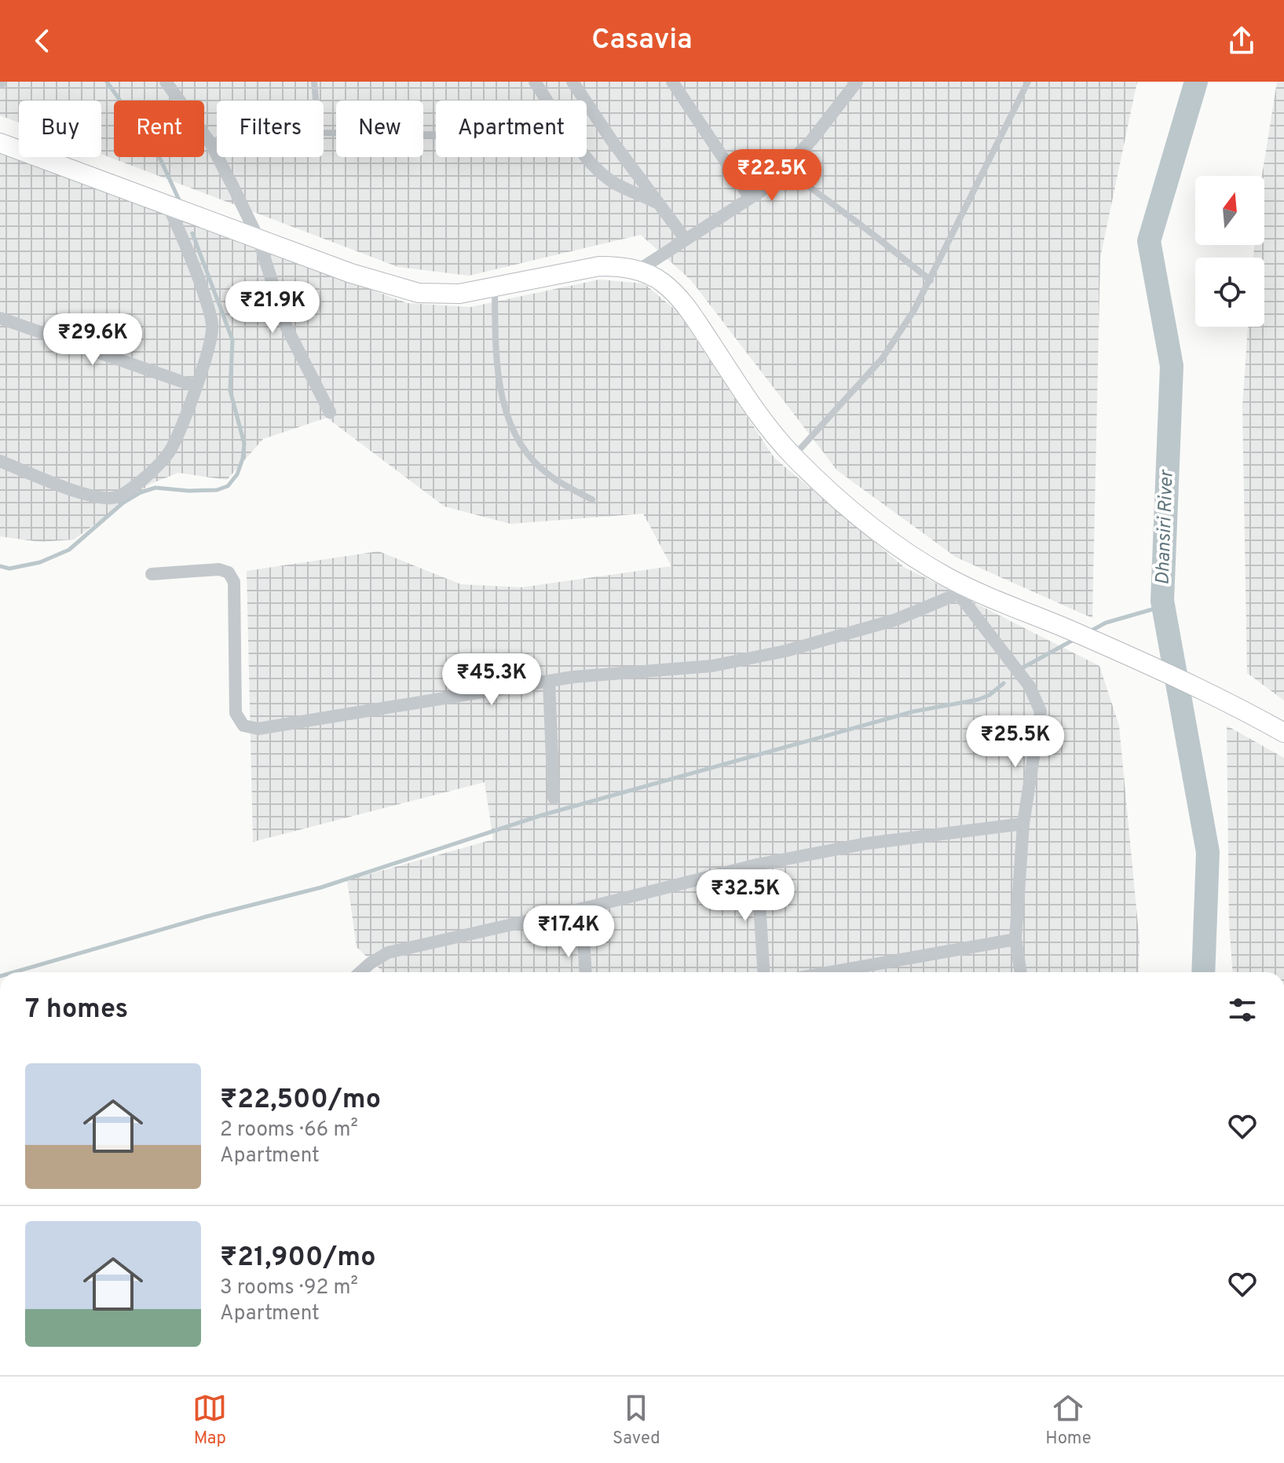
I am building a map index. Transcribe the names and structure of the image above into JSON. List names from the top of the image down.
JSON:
{
  "water": ["Dhansiri River"],
  "north": "top",
  "page": {
    "header": "Casavia",
    "chip": [
      "Buy",
      "Rent",
      "Filters",
      "New",
      "Apartment"
    ],
    "price": [
      "₹22.5K",
      "₹21.9K",
      "₹29.6K",
      "₹45.3K",
      "₹25.5K",
      "₹32.5K",
      "₹17.4K"
    ],
    "heading": "7 homes",
    "list": [
      {
        "name": "₹22,500/mo",
        "note": "2 rooms · 66 m² · Apartment"
      },
      {
        "name": "₹21,900/mo",
        "note": "3 rooms · 92 m² · Apartment"
      }
    ],
    "tabs": ["Map", "Saved", "Home"]
  }
}
